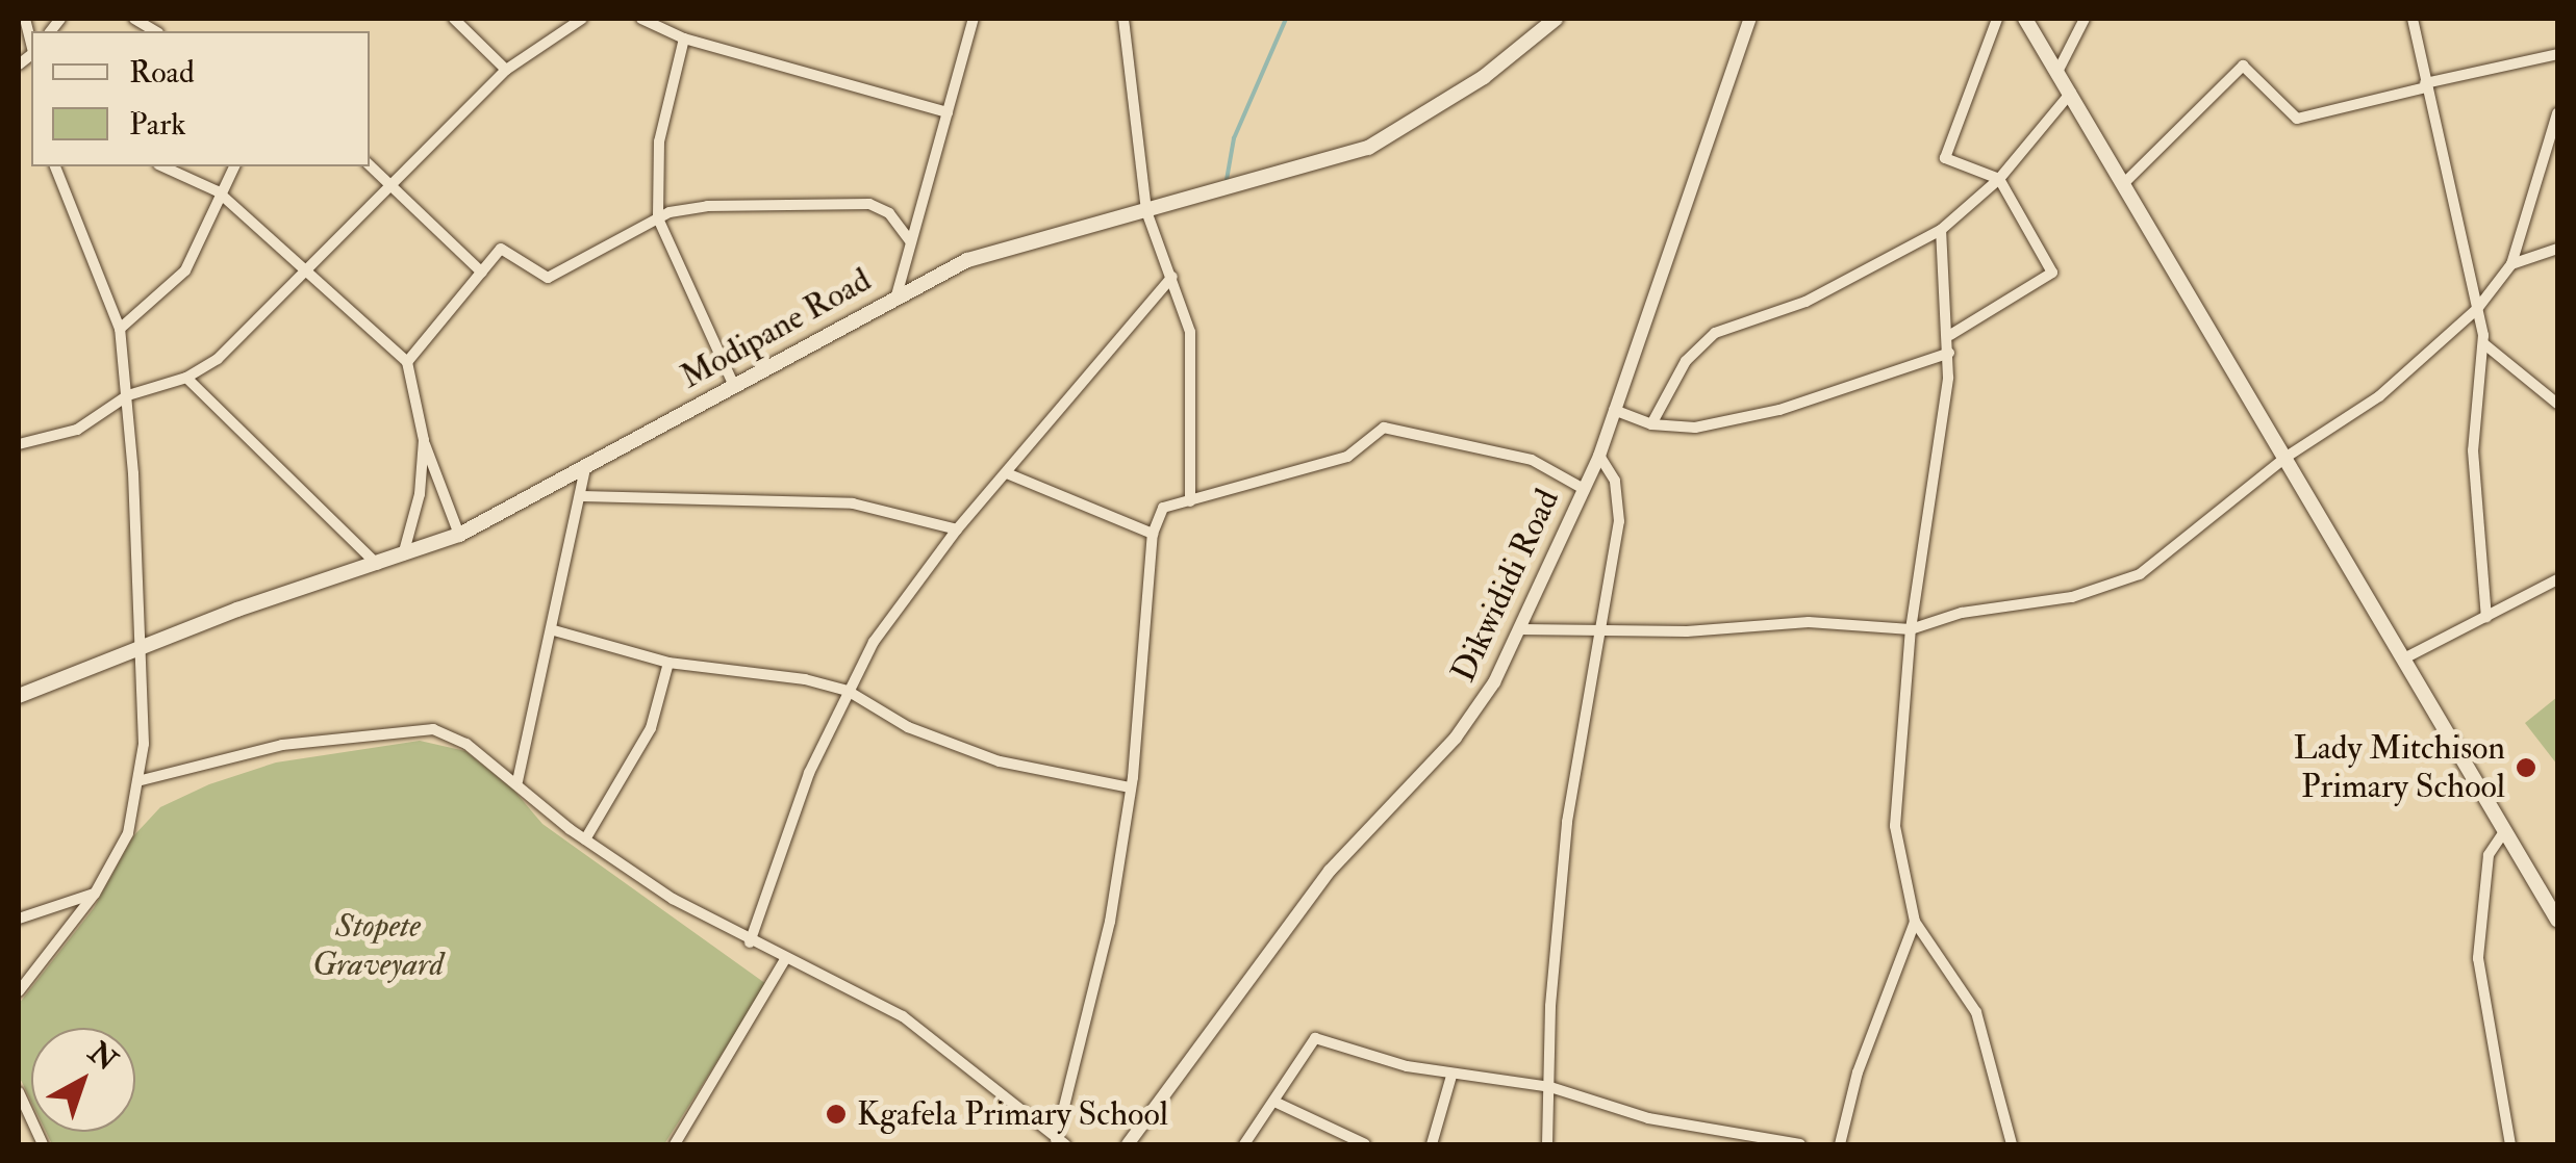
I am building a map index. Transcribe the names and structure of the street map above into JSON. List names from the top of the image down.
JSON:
{
  "streets": {
    "main road": ["Modipane Road"],
    "street": ["Dikwididi Road"]
  },
  "parks": ["Stopete Graveyard"],
  "places": ["Lady Mitchison Primary School", "Kgafela Primary School"],
  "legend": ["Road", "Park"],
  "north": "top right"
}
